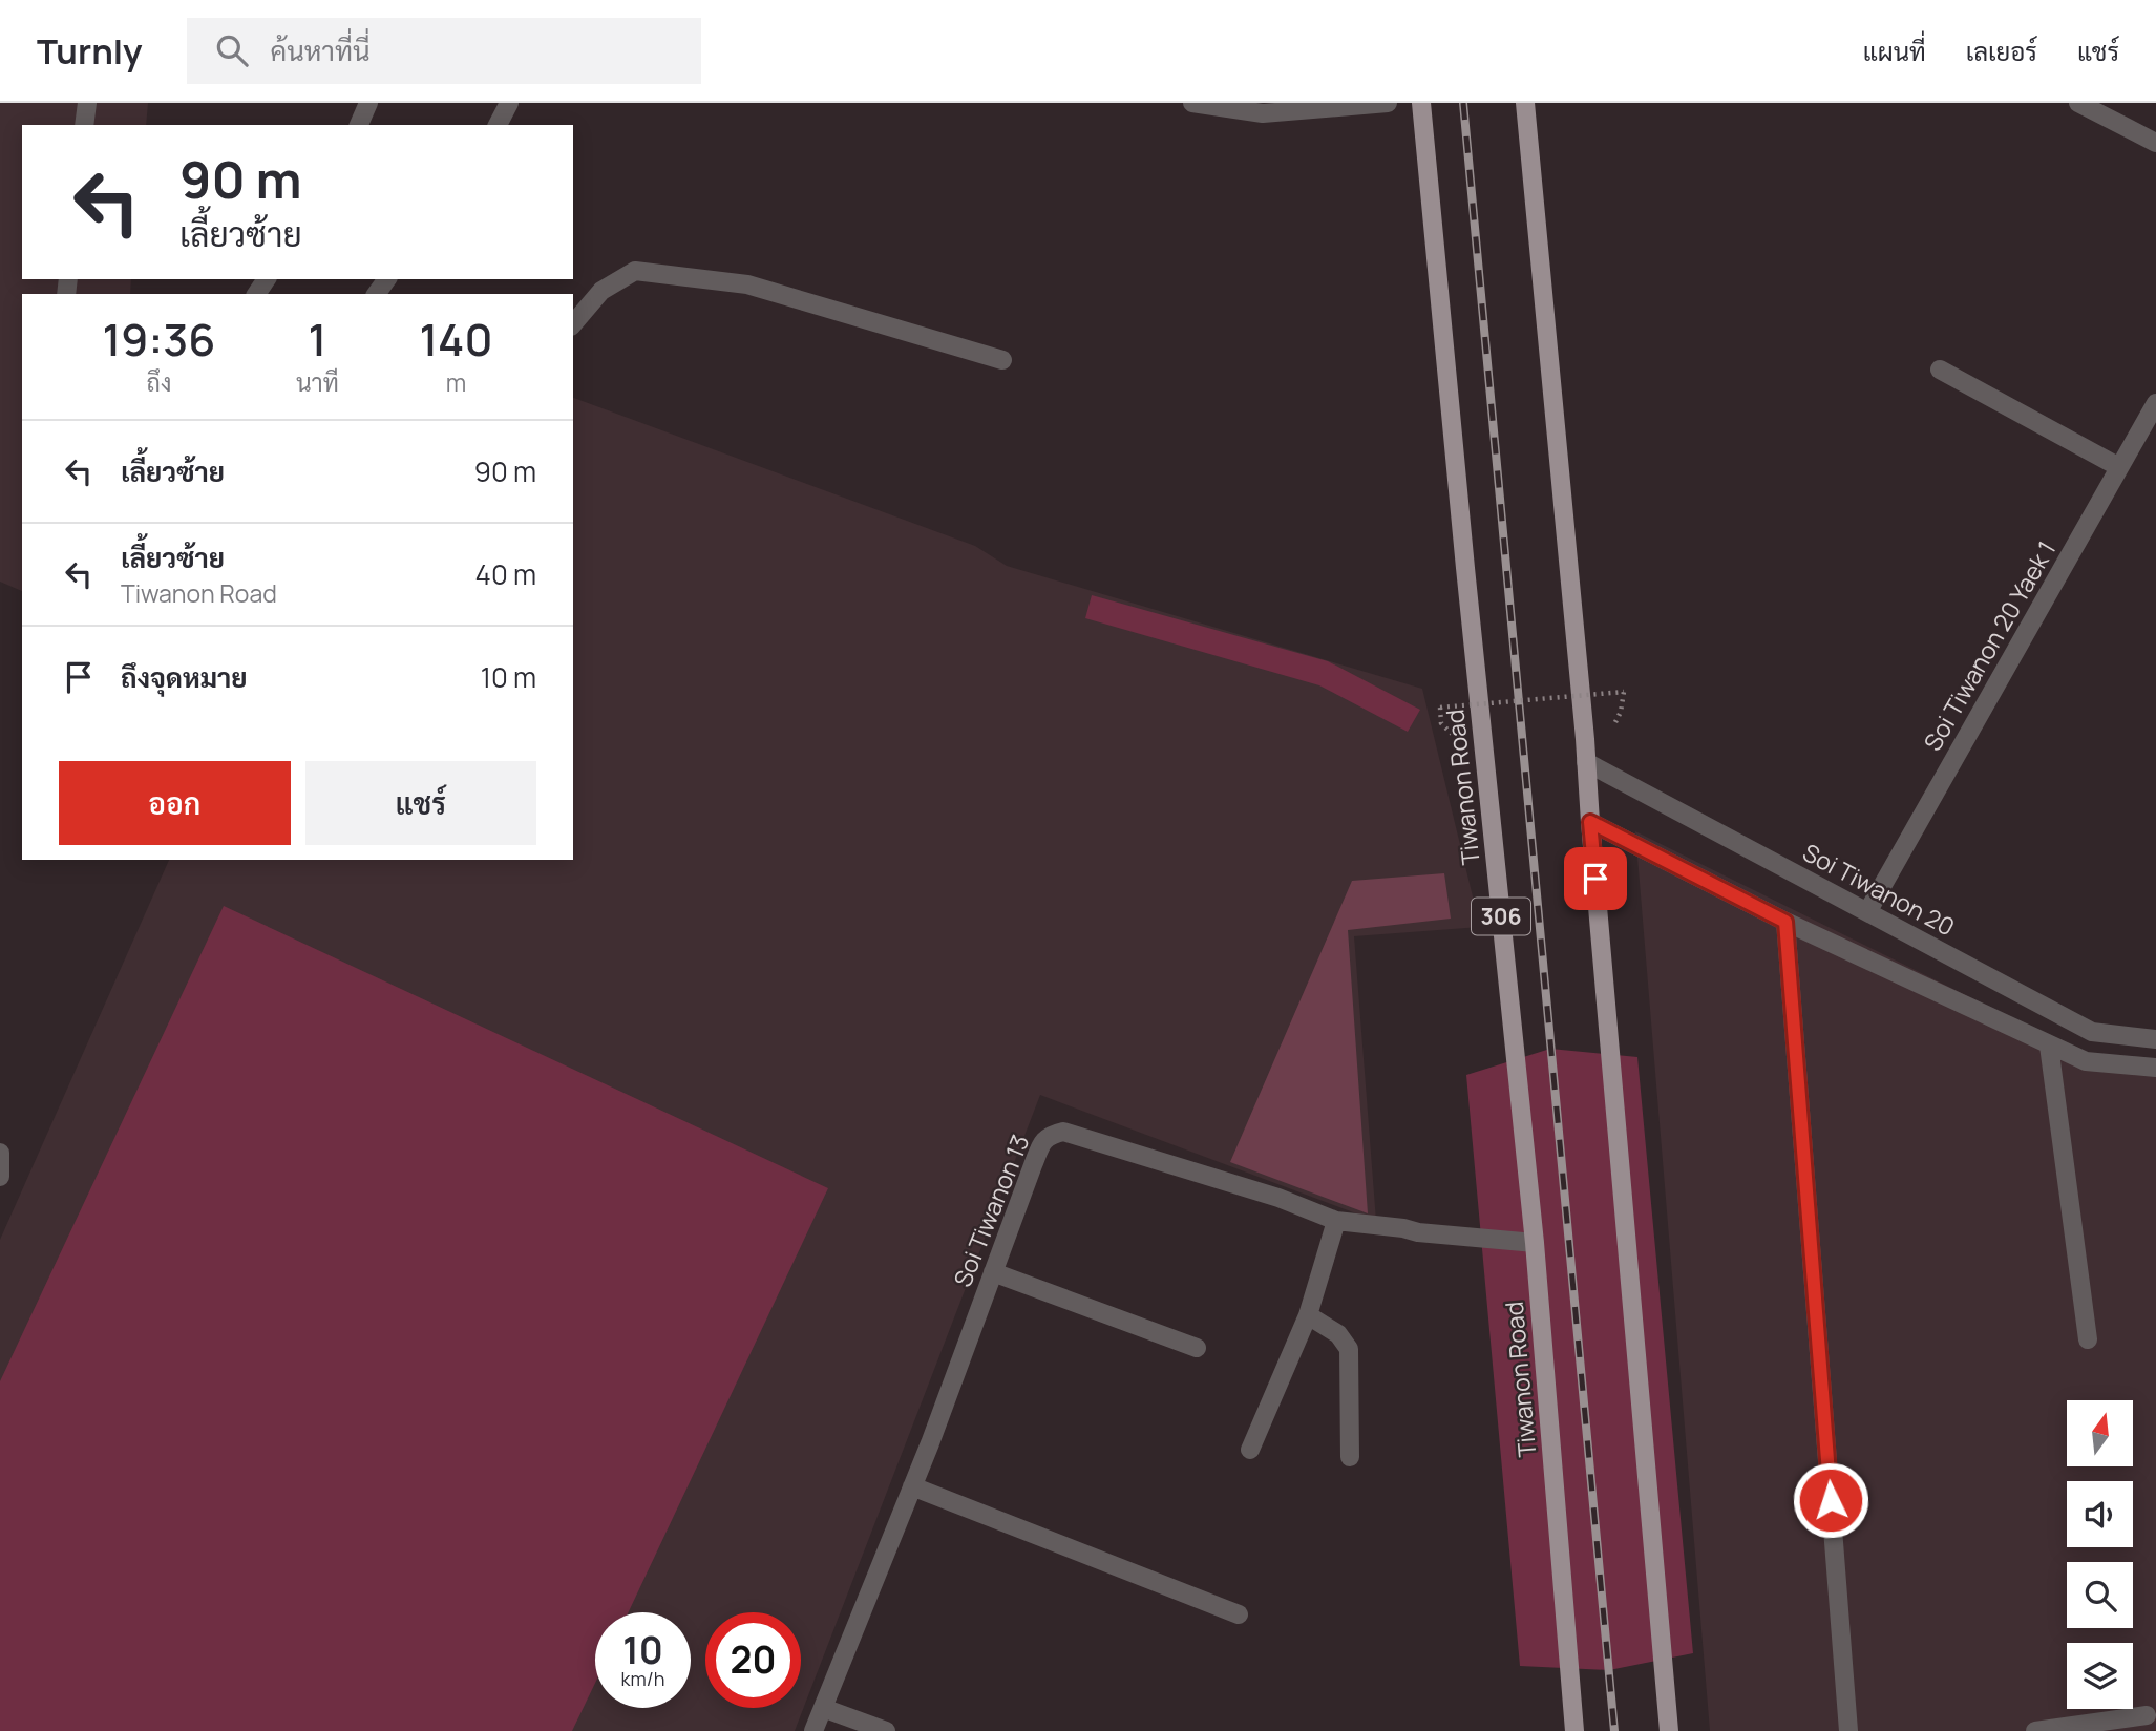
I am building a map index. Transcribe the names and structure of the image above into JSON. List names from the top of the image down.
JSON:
{
  "streets": {
    "main road": ["Tiwanon Road", "306"],
    "street": ["Soi Tiwanon 20 Yaek 1", "Soi Tiwanon 20", "Soi Tiwanon 13"]
  },
  "crossings": [
    ["Soi Tiwanon 20 Yaek 1", "Soi Tiwanon 20"],
    ["Tiwanon Road", "Soi Tiwanon 13"]
  ],
  "north": "top",
  "page": {
    "header": "Turnly",
    "search": "ค้นหาที่นี่",
    "nav": ["แผนที่", "เลเยอร์", "แชร์"],
    "turn": ["90 m", "เลี้ยวซ้าย"],
    "eta": [
      "19:36",
      "ถึง",
      "1",
      "นาที",
      "140",
      "m"
    ],
    "list": [
      {
        "name": "เลี้ยวซ้าย",
        "value": "90 m"
      },
      {
        "name": "เลี้ยวซ้าย",
        "note": "Tiwanon Road",
        "value": "40 m"
      },
      {
        "name": "ถึงจุดหมาย",
        "value": "10 m"
      }
    ],
    "buttons": ["ออก", "แชร์"],
    "speed": "10 km/h",
    "limit": "20"
  }
}
